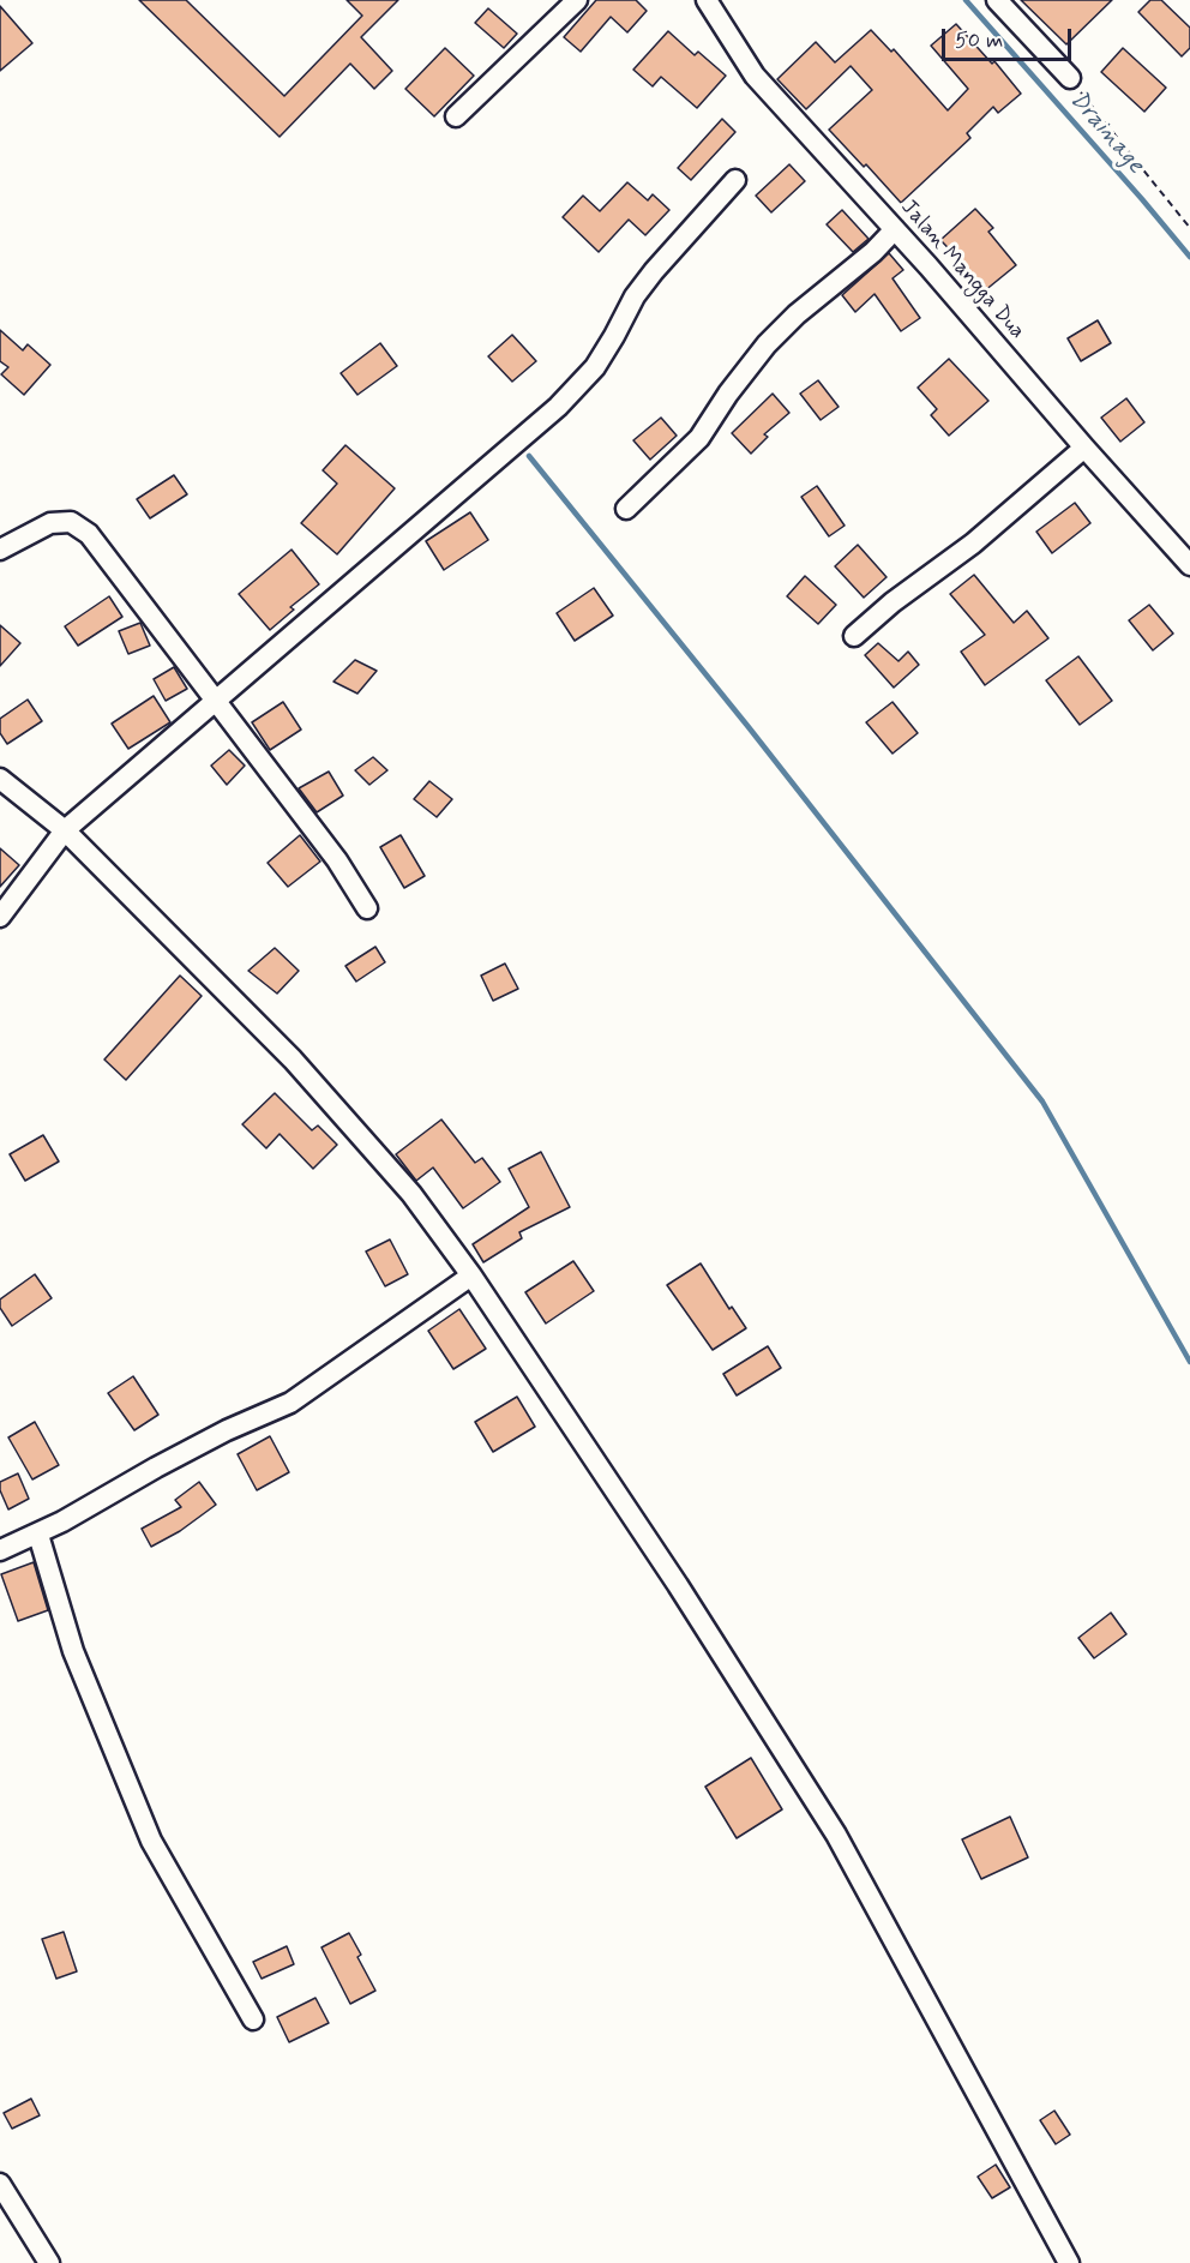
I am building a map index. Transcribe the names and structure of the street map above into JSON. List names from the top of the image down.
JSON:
{
  "streets": {
    "street": ["Jalan Mangga Dua"]
  },
  "water": ["Drainage"],
  "scale_bar": "50 m"
}
